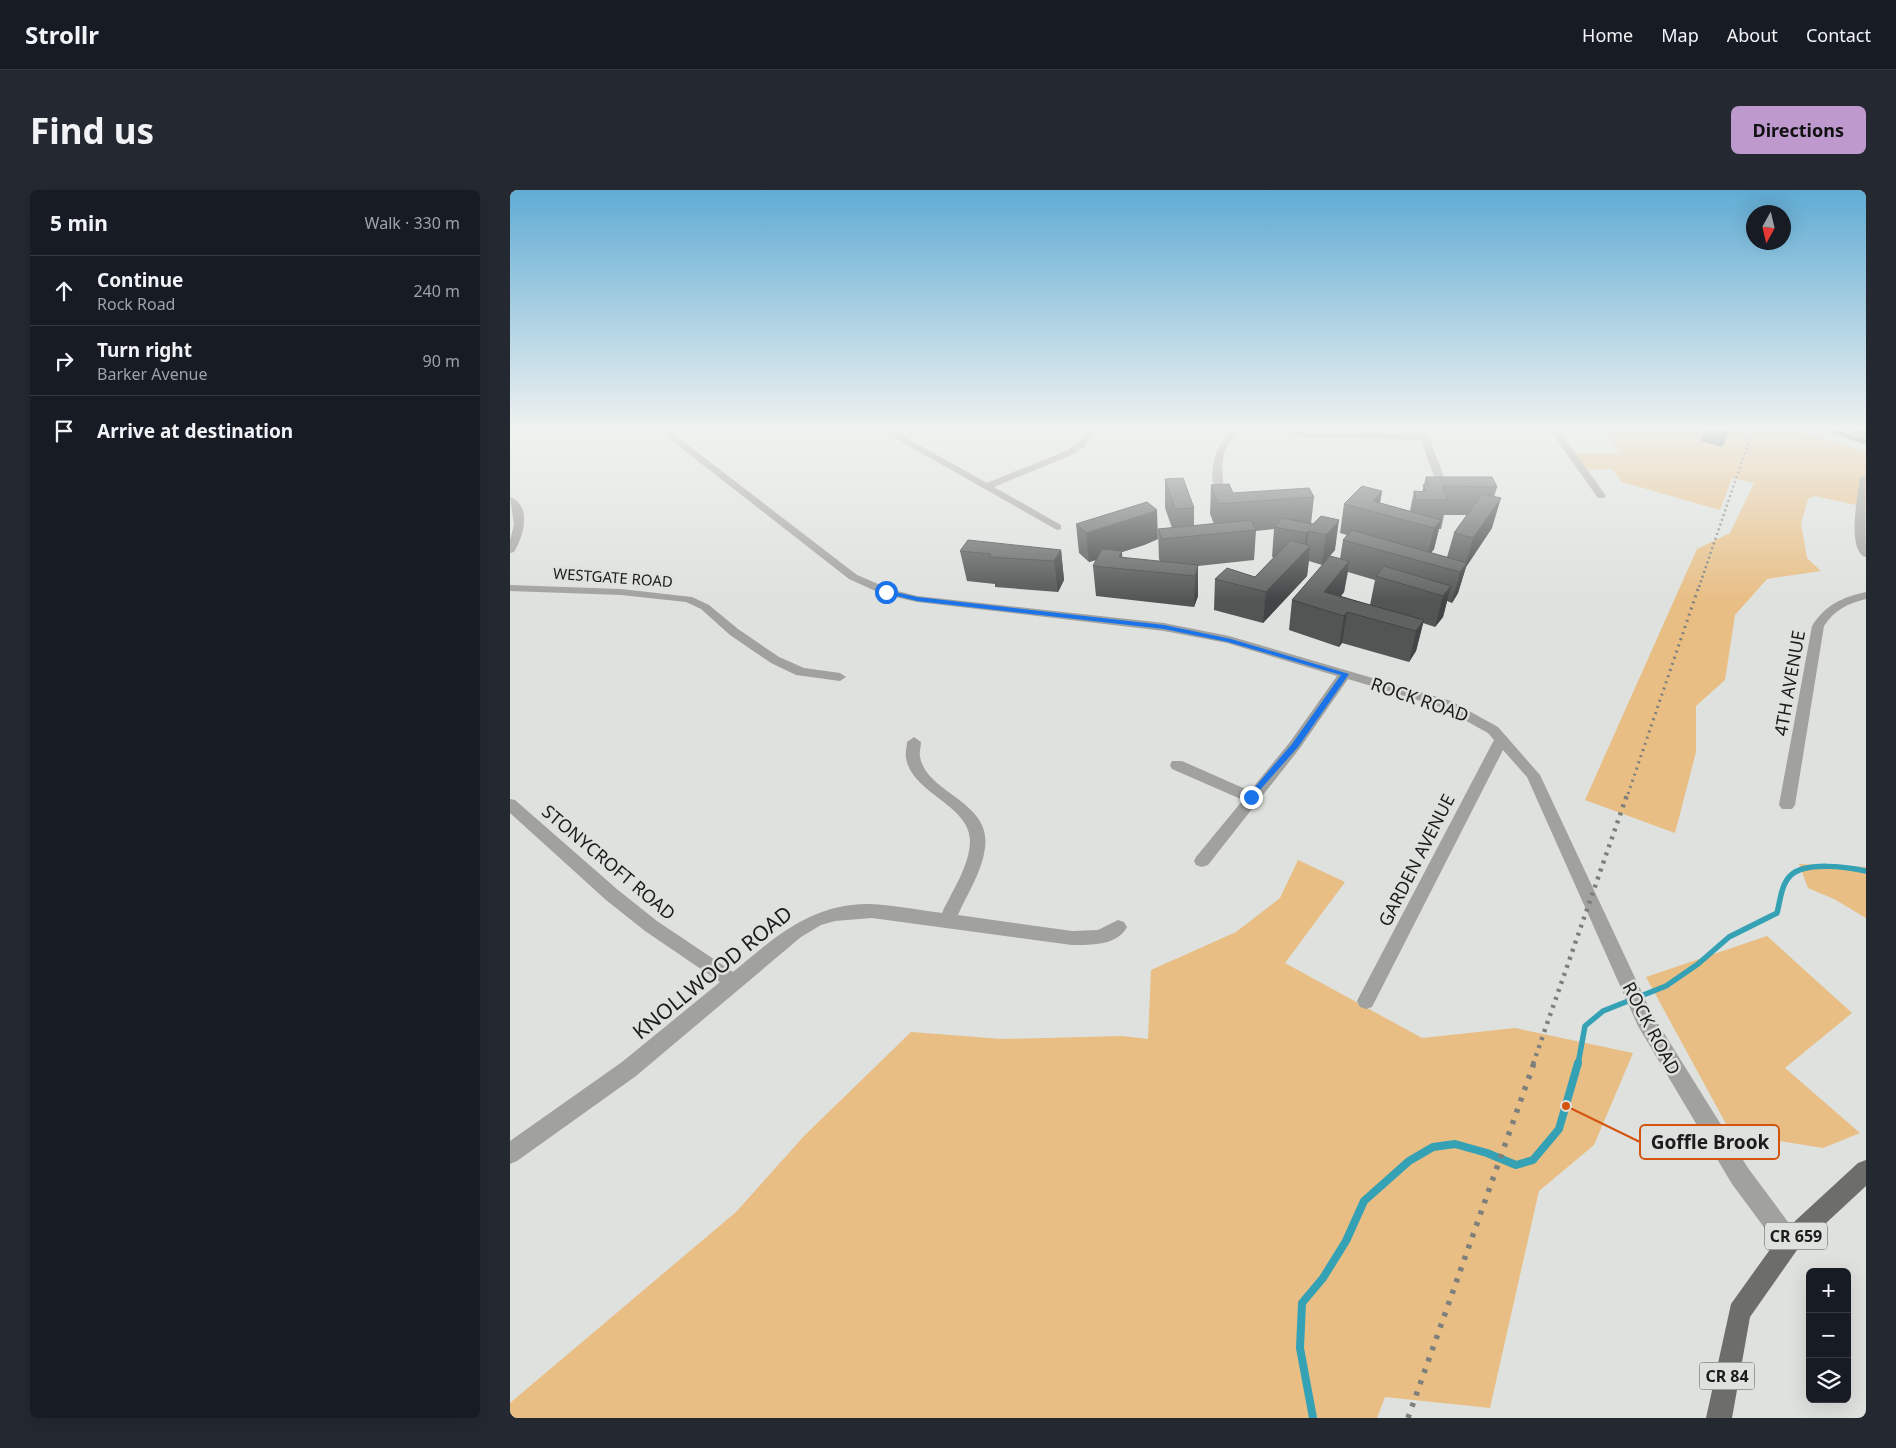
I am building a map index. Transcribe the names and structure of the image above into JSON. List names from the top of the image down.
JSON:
{
  "streets": {
    "main road": ["CR 659", "CR 84"],
    "street": [
      "WESTGATE ROAD",
      "4TH AVENUE",
      "ROCK ROAD",
      "GARDEN AVENUE",
      "STONYCROFT ROAD",
      "KNOLLWOOD ROAD"
    ]
  },
  "crossings": [
    ["ROCK ROAD", "GARDEN AVENUE"],
    ["ROCK ROAD", "CR 659"],
    ["STONYCROFT ROAD", "KNOLLWOOD ROAD"],
    ["CR 659", "CR 84"]
  ],
  "places": ["Goffle Brook"],
  "north": "bottom",
  "page": {
    "header": "Strollr",
    "nav": [
      "Home",
      "Map",
      "About",
      "Contact"
    ],
    "buttons": "Directions",
    "title": "Find us",
    "heading": ["5 min", "Walk · 330 m"],
    "list": [
      ["Continue", "Rock Road", "240 m"],
      ["Turn right", "Barker Avenue", "90 m"],
      "Arrive at destination"
    ],
    "map_buttons": ["+", "−"]
  }
}
